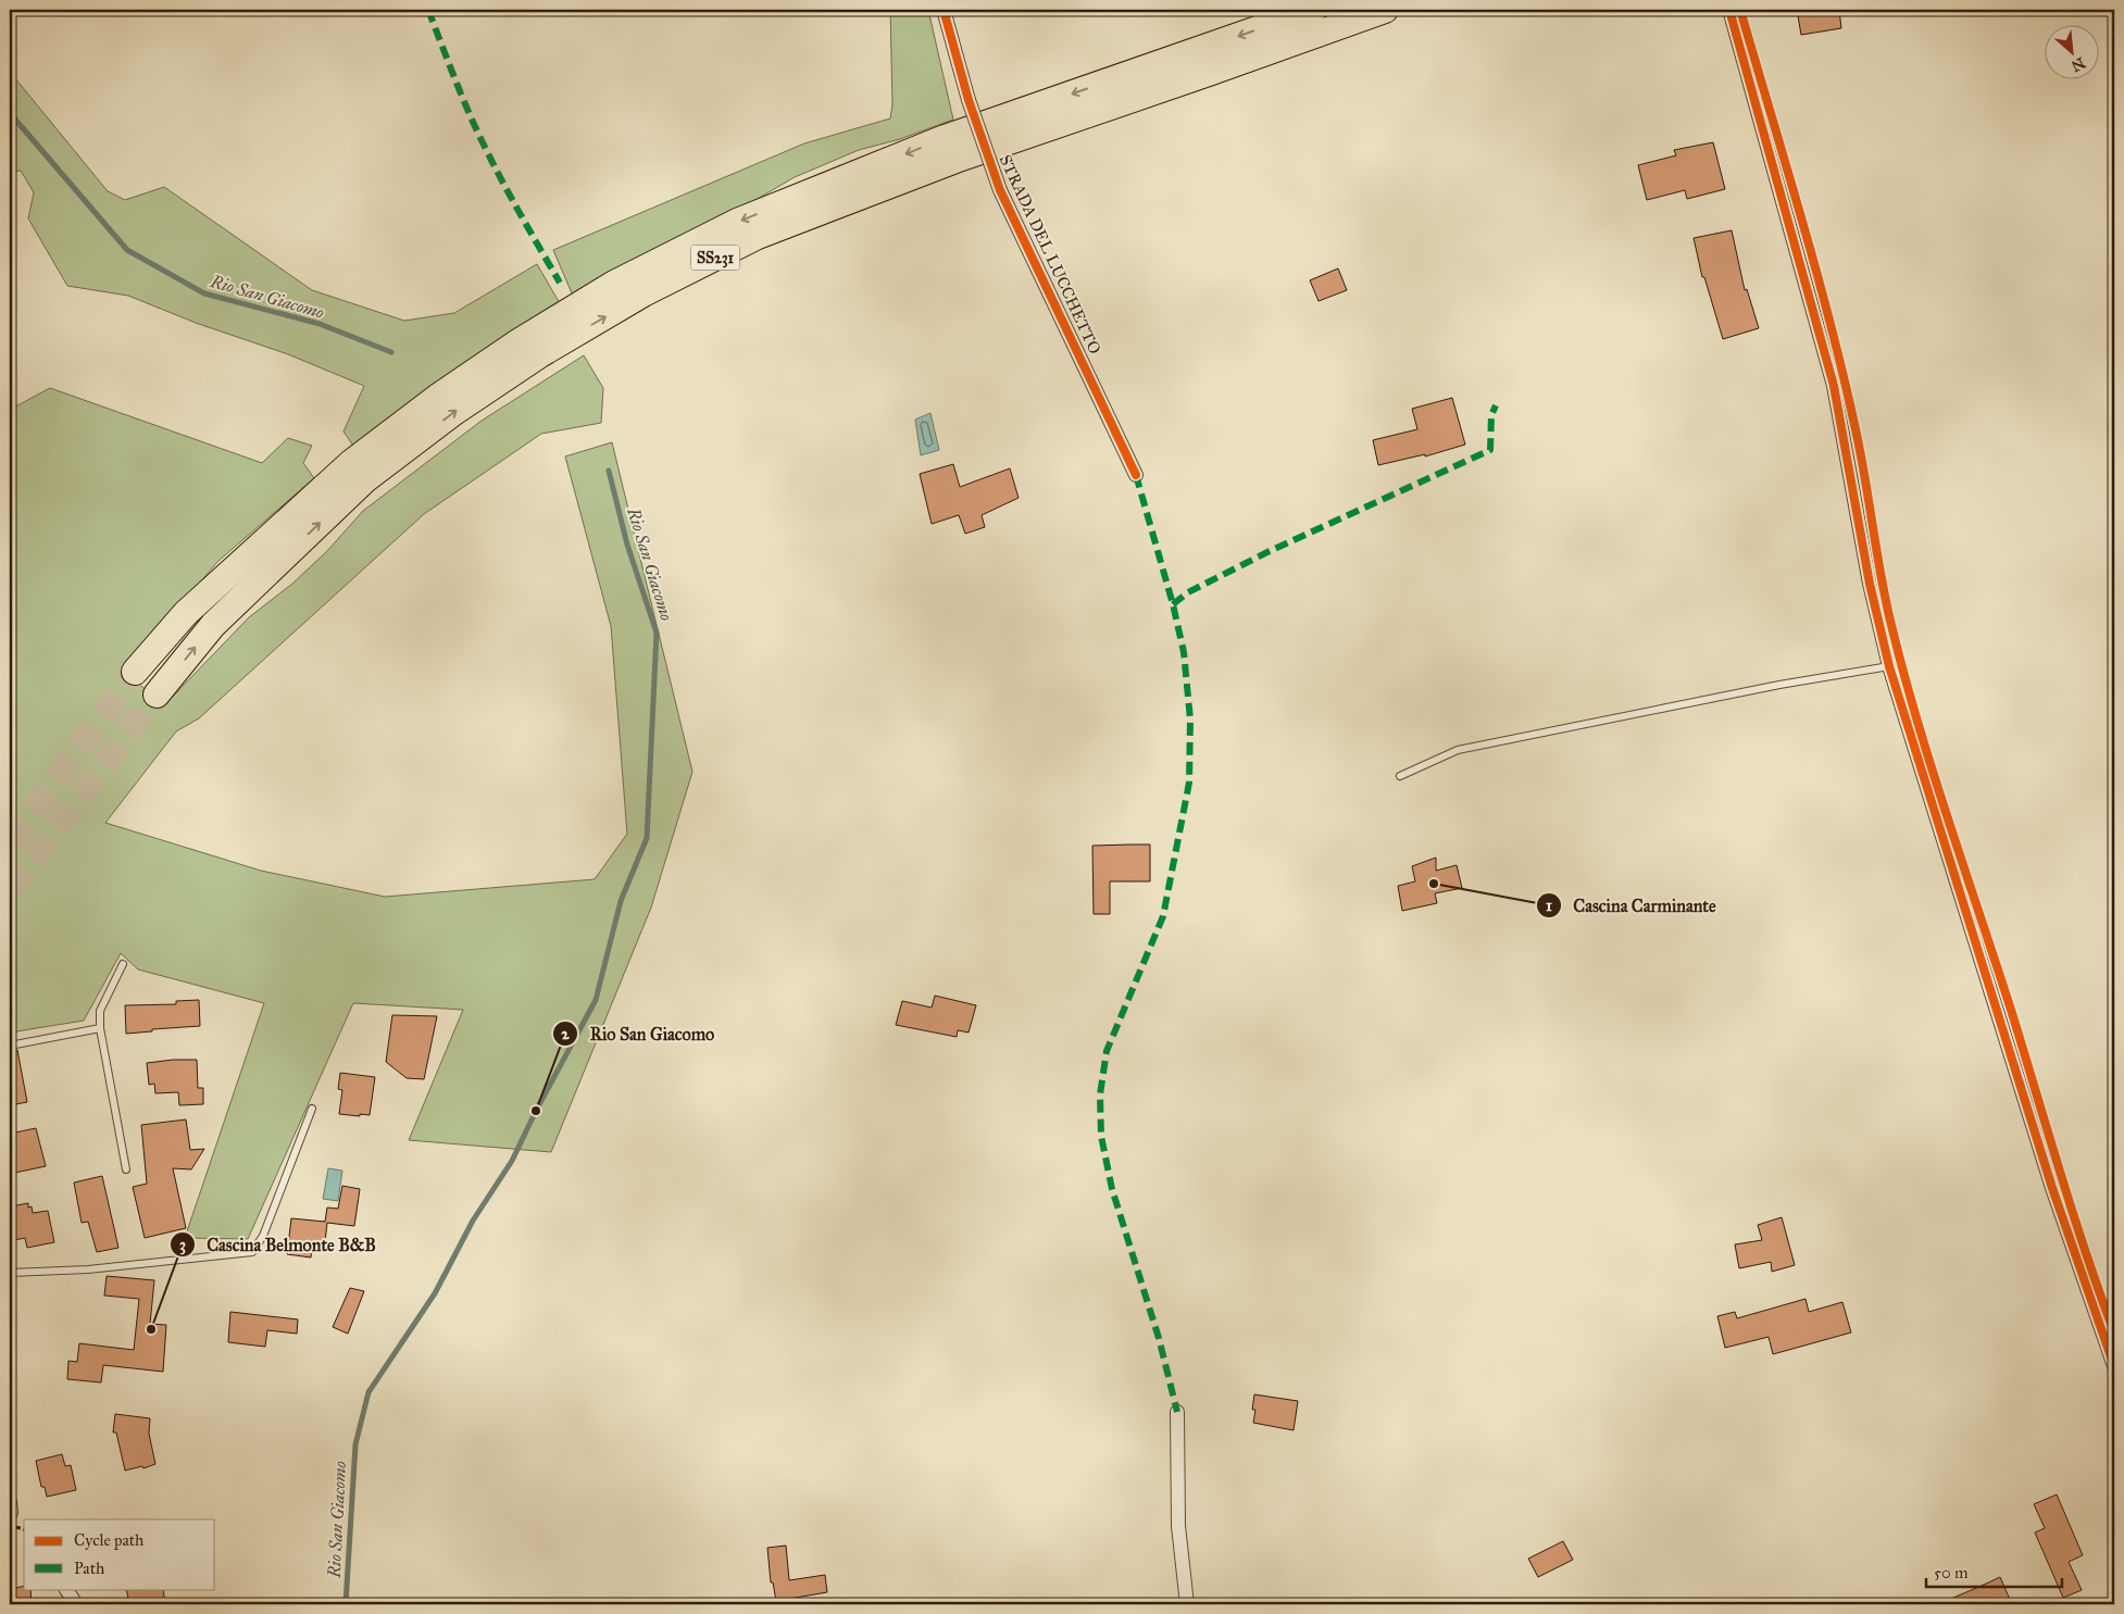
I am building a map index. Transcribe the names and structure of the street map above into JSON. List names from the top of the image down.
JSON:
{
  "streets": {
    "highway": ["SS231"],
    "street": ["STRADA DEL LUCCHETTO"]
  },
  "water": ["Rio San Giacomo"],
  "places": ["Cascina Carminante", "Rio San Giacomo", "Cascina Belmonte B&B"],
  "legend": ["Cycle path", "Path"],
  "scale_bar": "50 m",
  "north": "bottom right"
}
